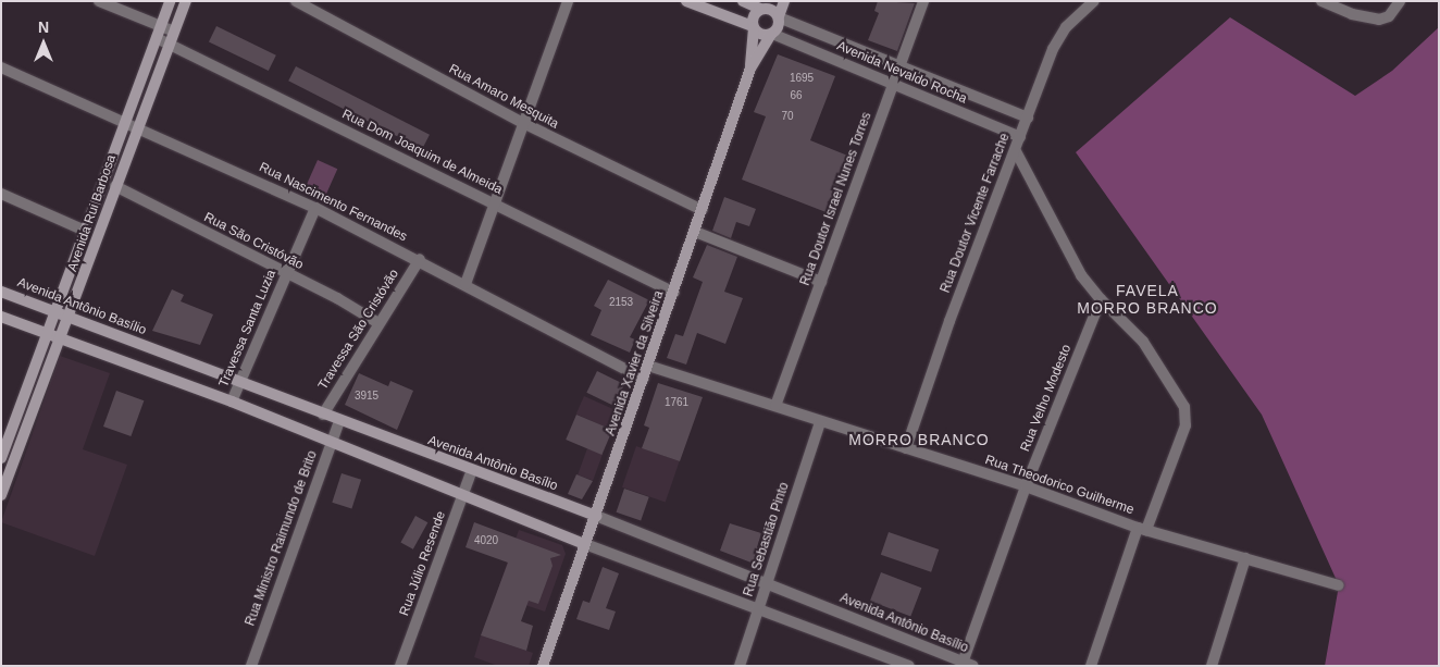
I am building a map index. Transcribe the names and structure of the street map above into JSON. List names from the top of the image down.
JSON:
{
  "streets": {
    "main road": ["Avenida Rui Barbosa", "Avenida Antônio Basílio", "Avenida Xavier da Silveira"],
    "street": [
      "Avenida Nevaldo Rocha",
      "Rua Amaro Mesquita",
      "Rua Dom Joaquim de Almeida",
      "Rua Doutor Israel Nunes Torres",
      "Rua Nascimento Fernandes",
      "Rua Doutor Vicente Farrache",
      "Rua São Cristóvão",
      "Travessa Santa Luzia",
      "Travessa São Cristóvão",
      "Rua Velho Modesto",
      "Rua Theodorico Guilherme",
      "Rua Ministro Raimundo de Brito",
      "Rua Sebastião Pinto",
      "Rua Júlio Resende"
    ]
  },
  "crossings": [
    ["Avenida Nevaldo Rocha", "Rua Doutor Israel Nunes Torres"],
    ["Avenida Nevaldo Rocha", "Rua Doutor Vicente Farrache"],
    ["Avenida Nevaldo Rocha", "Avenida Xavier da Silveira"],
    ["Rua Amaro Mesquita", "Avenida Xavier da Silveira"],
    ["Rua Dom Joaquim de Almeida", "Avenida Rui Barbosa"],
    ["Rua Dom Joaquim de Almeida", "Avenida Xavier da Silveira"],
    ["Rua Doutor Israel Nunes Torres", "Rua Theodorico Guilherme"],
    ["Rua Nascimento Fernandes", "Avenida Rui Barbosa"],
    ["Rua Nascimento Fernandes", "Travessa Santa Luzia"],
    ["Rua Nascimento Fernandes", "Travessa São Cristóvão"],
    ["Rua Nascimento Fernandes", "Avenida Xavier da Silveira"],
    ["Avenida Rui Barbosa", "Rua São Cristóvão"],
    ["Avenida Rui Barbosa", "Avenida Antônio Basílio"],
    ["Rua Doutor Vicente Farrache", "Rua Theodorico Guilherme"],
    ["Rua São Cristóvão", "Travessa Santa Luzia"],
    ["Rua São Cristóvão", "Travessa São Cristóvão"],
    ["Avenida Antônio Basílio", "Travessa Santa Luzia"],
    ["Avenida Antônio Basílio", "Travessa São Cristóvão"],
    ["Avenida Antônio Basílio", "Avenida Xavier da Silveira"],
    ["Avenida Antônio Basílio", "Rua Velho Modesto"],
    ["Avenida Antônio Basílio", "Rua Ministro Raimundo de Brito"],
    ["Avenida Antônio Basílio", "Rua Sebastião Pinto"],
    ["Avenida Antônio Basílio", "Rua Júlio Resende"],
    ["Avenida Xavier da Silveira", "Rua Theodorico Guilherme"],
    ["Rua Velho Modesto", "Rua Theodorico Guilherme"],
    ["Rua Theodorico Guilherme", "Rua Sebastião Pinto"]
  ],
  "districts": ["FAVELA MORRO BRANCO", "MORRO BRANCO"],
  "house_numbers": [
    "1695",
    "66",
    "70",
    "2153",
    "3915",
    "1761",
    "4020"
  ],
  "north": "top"
}
